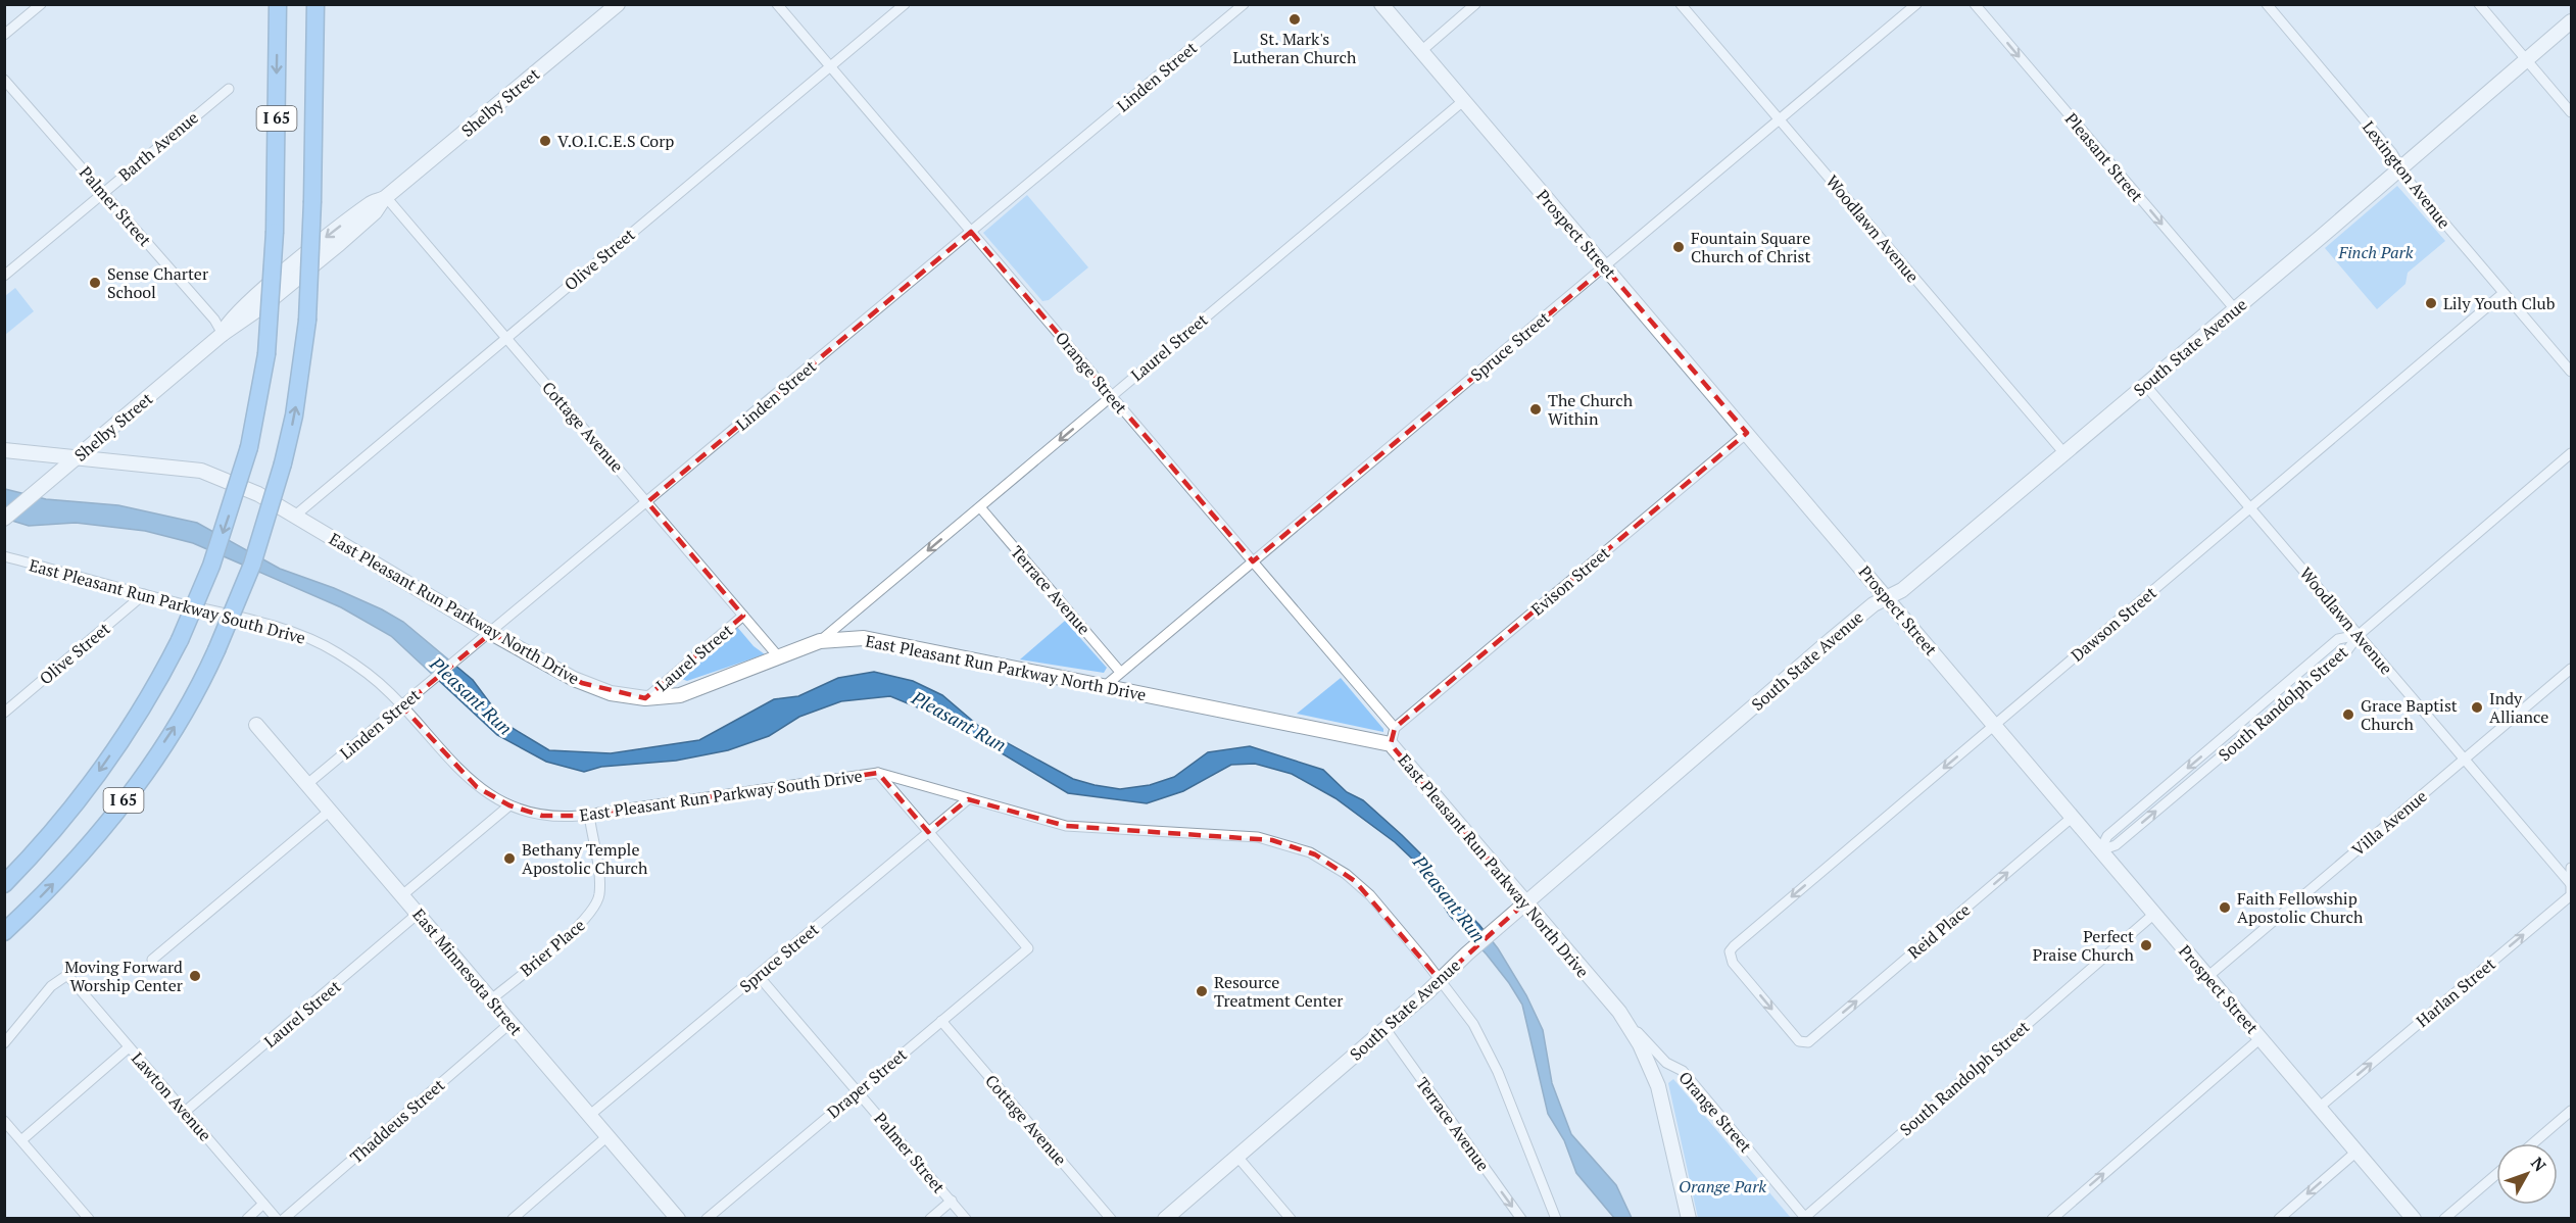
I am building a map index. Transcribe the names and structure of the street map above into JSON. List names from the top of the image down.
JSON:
{
  "streets": {
    "highway": ["I 65"],
    "street": [
      "Linden Street",
      "Shelby Street",
      "Barth Avenue",
      "Pleasant Street",
      "Lexington Avenue",
      "Palmer Street",
      "Woodlawn Avenue",
      "Prospect Street",
      "Olive Street",
      "Spruce Street",
      "Laurel Street",
      "South State Avenue",
      "Orange Street",
      "Cottage Avenue",
      "Evison Street",
      "Terrace Avenue",
      "East Pleasant Run Parkway South Drive",
      "East Pleasant Run Parkway North Drive",
      "Dawson Street",
      "South Randolph Street",
      "Villa Avenue",
      "Reid Place",
      "Brier Place",
      "East Minnesota Street",
      "Harlan Street",
      "Draper Street",
      "Lawton Avenue",
      "Thaddeus Street"
    ]
  },
  "crossings": [
    ["Linden Street", "Orange Street"],
    ["Linden Street", "Cottage Avenue"],
    ["Linden Street", "East Pleasant Run Parkway South Drive"],
    ["Linden Street", "East Pleasant Run Parkway North Drive"],
    ["Linden Street", "East Minnesota Street"],
    ["Shelby Street", "Palmer Street"],
    ["Shelby Street", "Cottage Avenue"],
    ["Shelby Street", "East Pleasant Run Parkway North Drive"],
    ["Barth Avenue", "Palmer Street"],
    ["Pleasant Street", "South State Avenue"],
    ["Lexington Avenue", "South State Avenue"],
    ["Lexington Avenue", "Dawson Street"],
    ["Palmer Street", "Spruce Street"],
    ["Palmer Street", "Draper Street"],
    ["Woodlawn Avenue", "Spruce Street"],
    ["Woodlawn Avenue", "South State Avenue"],
    ["Woodlawn Avenue", "Dawson Street"],
    ["Woodlawn Avenue", "South Randolph Street"],
    ["Woodlawn Avenue", "Villa Avenue"],
    ["Woodlawn Avenue", "Harlan Street"],
    ["Prospect Street", "Spruce Street"],
    ["Prospect Street", "Laurel Street"],
    ["Prospect Street", "South State Avenue"],
    ["Prospect Street", "Evison Street"],
    ["Prospect Street", "Dawson Street"],
    ["Prospect Street", "South Randolph Street"],
    ["Prospect Street", "Villa Avenue"],
    ["Prospect Street", "Reid Place"],
    ["Prospect Street", "Harlan Street"],
    ["Olive Street", "Orange Street"],
    ["Olive Street", "Cottage Avenue"],
    ["Olive Street", "East Pleasant Run Parkway South Drive"],
    ["Olive Street", "East Pleasant Run Parkway North Drive"],
    ["Spruce Street", "Orange Street"],
    ["Spruce Street", "Terrace Avenue"],
    ["Spruce Street", "East Pleasant Run Parkway South Drive"],
    ["Spruce Street", "East Pleasant Run Parkway North Drive"],
    ["Spruce Street", "East Minnesota Street"],
    ["Spruce Street", "Draper Street"],
    ["Laurel Street", "Orange Street"],
    ["Laurel Street", "Cottage Avenue"],
    ["Laurel Street", "Terrace Avenue"],
    ["Laurel Street", "East Pleasant Run Parkway North Drive"],
    ["Laurel Street", "East Minnesota Street"],
    ["Laurel Street", "Lawton Avenue"],
    ["South State Avenue", "Terrace Avenue"],
    ["South State Avenue", "East Pleasant Run Parkway South Drive"],
    ["South State Avenue", "East Pleasant Run Parkway North Drive"],
    ["Orange Street", "Evison Street"],
    ["Orange Street", "East Pleasant Run Parkway North Drive"],
    ["Orange Street", "South Randolph Street"],
    ["Cottage Avenue", "East Pleasant Run Parkway North Drive"],
    ["Cottage Avenue", "Draper Street"],
    ["East Pleasant Run Parkway South Drive", "Brier Place"],
    ["Dawson Street", "Reid Place"],
    ["Brier Place", "East Minnesota Street"],
    ["East Minnesota Street", "Thaddeus Street"]
  ],
  "one_way": [
    "Pleasant Street",
    "Terrace Avenue",
    "Reid Place",
    "Harlan Street"
  ],
  "water": ["Pleasant Run"],
  "parks": ["Finch Park", "Orange Park"],
  "places": [
    "St. Mark's Lutheran Church",
    "V.O.I.C.E.S Corp",
    "Fountain Square Church of Christ",
    "Sense Charter School",
    "Lily Youth Club",
    "The Church Within",
    "Indy Alliance",
    "Grace Baptist Church",
    "Bethany Temple Apostolic Church",
    "Faith Fellowship Apostolic Church",
    "Perfect Praise Church",
    "Moving Forward Worship Center",
    "Resource Treatment Center"
  ],
  "north": "top right"
}
